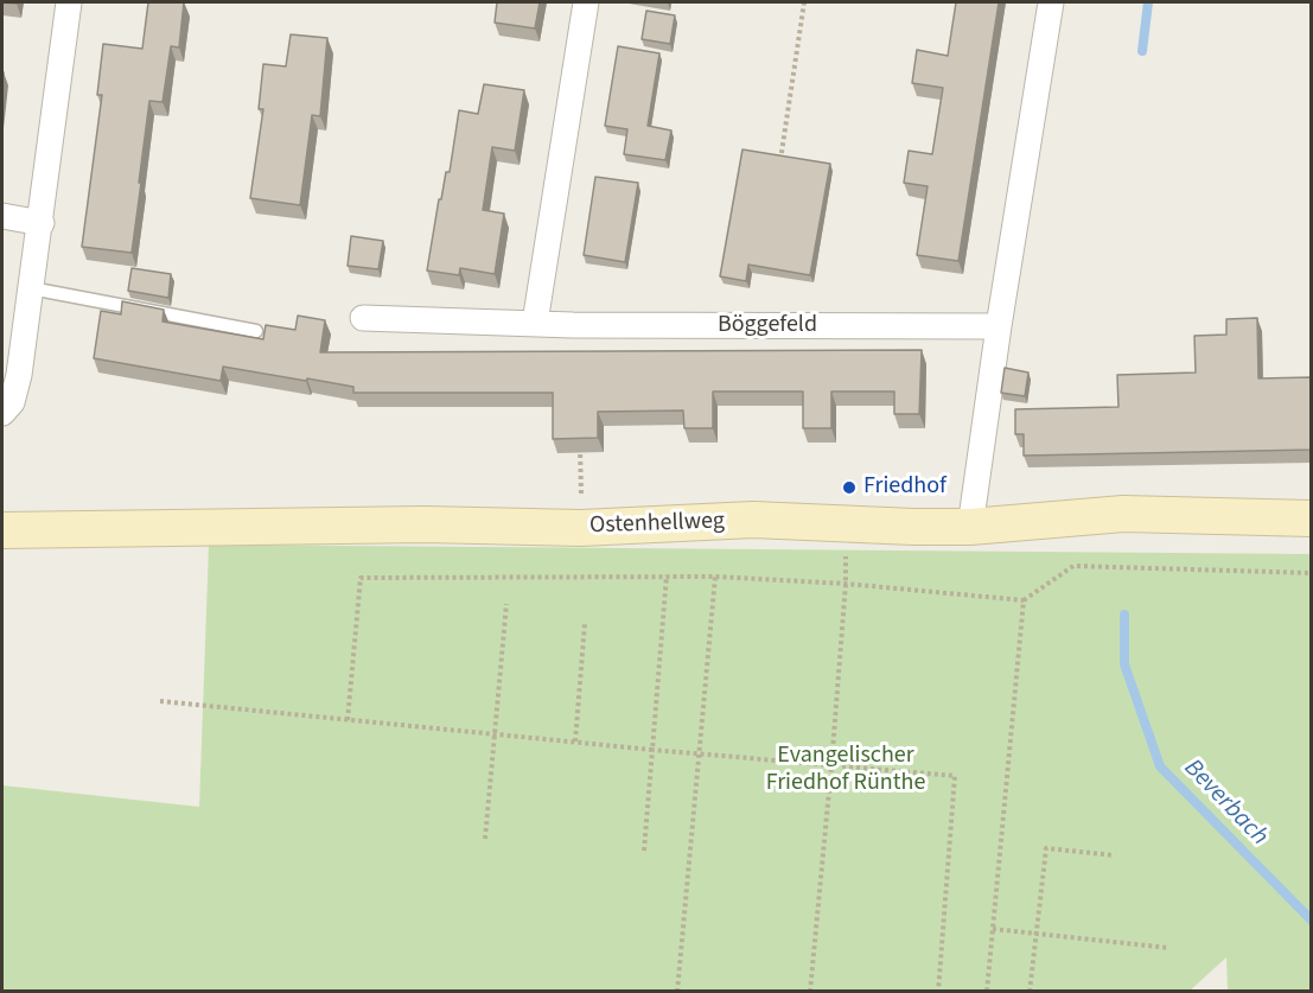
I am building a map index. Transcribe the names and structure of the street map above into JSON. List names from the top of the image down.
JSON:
{
  "streets": {
    "main road": ["Ostenhellweg"],
    "street": ["Böggefeld"]
  },
  "water": ["Beverbach"],
  "parks": ["Evangelischer Friedhof Rünthe"],
  "places": ["Friedhof"]
}
